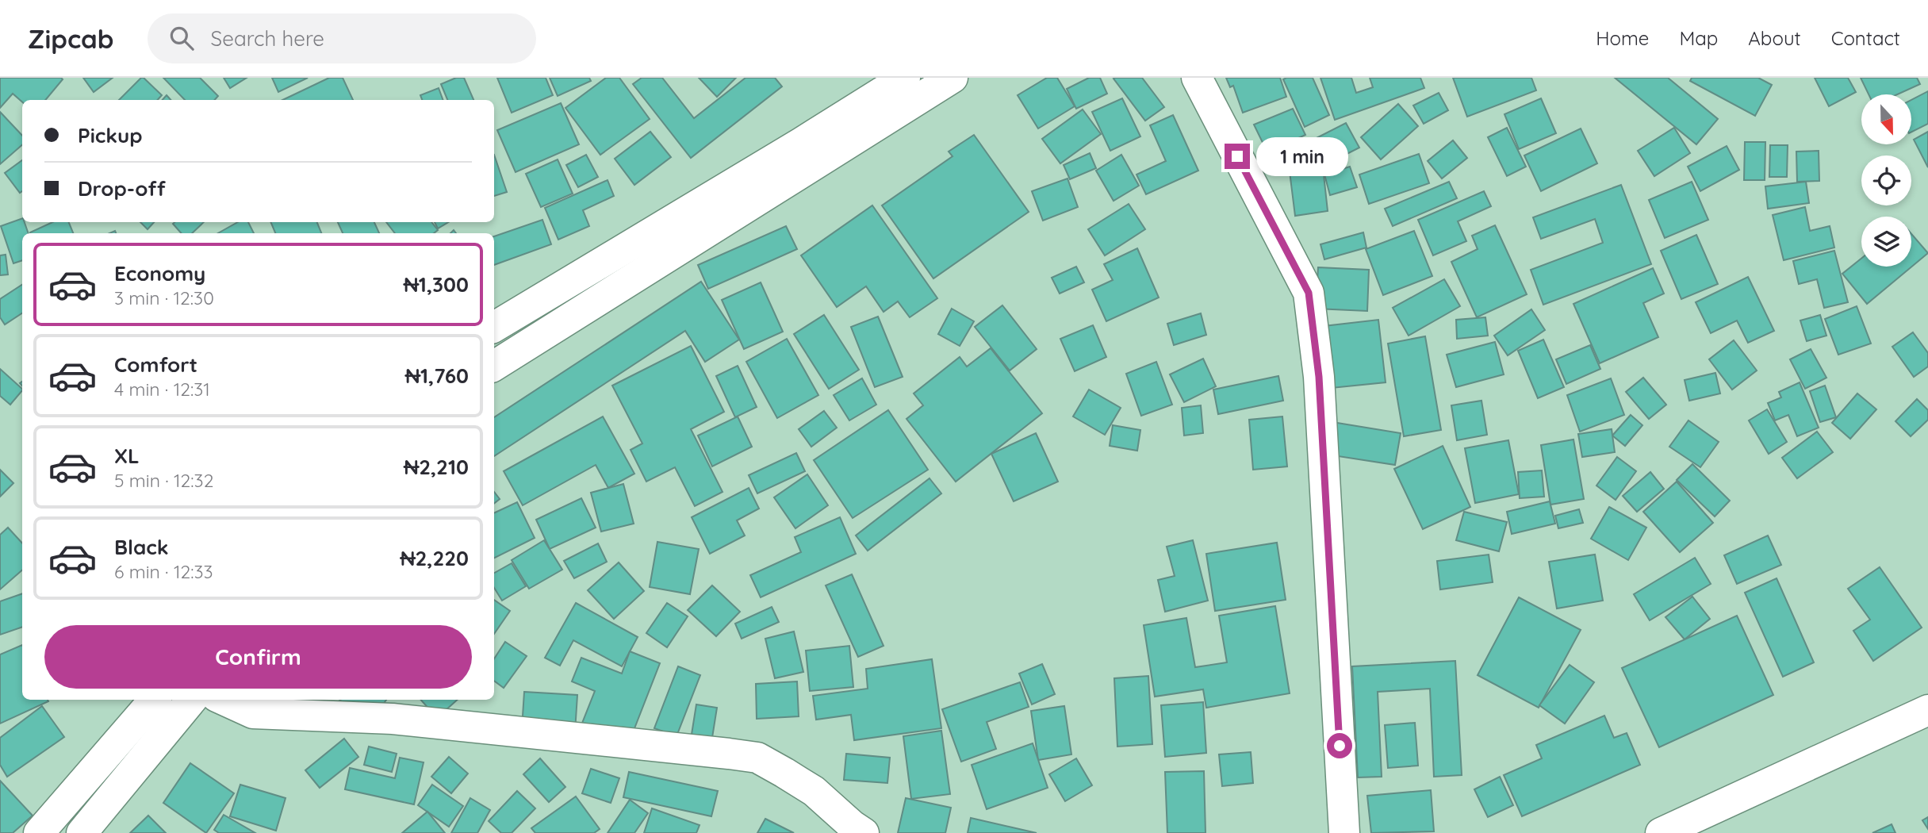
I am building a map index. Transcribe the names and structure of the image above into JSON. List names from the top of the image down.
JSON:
{
  "north": "bottom",
  "page": {
    "header": "Zipcab",
    "search": "Search here",
    "nav": [
      "Home",
      "Map",
      "About",
      "Contact"
    ],
    "banner": ["Pickup", "Drop-off"],
    "bubble": "1 min",
    "list": [
      {
        "name": "Economy",
        "note": "3 min · 12:30",
        "value": "₦1,300"
      },
      {
        "name": "Comfort",
        "note": "4 min · 12:31",
        "value": "₦1,760"
      },
      {
        "name": "XL",
        "note": "5 min · 12:32",
        "value": "₦2,210"
      },
      {
        "name": "Black",
        "note": "6 min · 12:33",
        "value": "₦2,220"
      }
    ],
    "buttons": "Confirm"
  }
}
